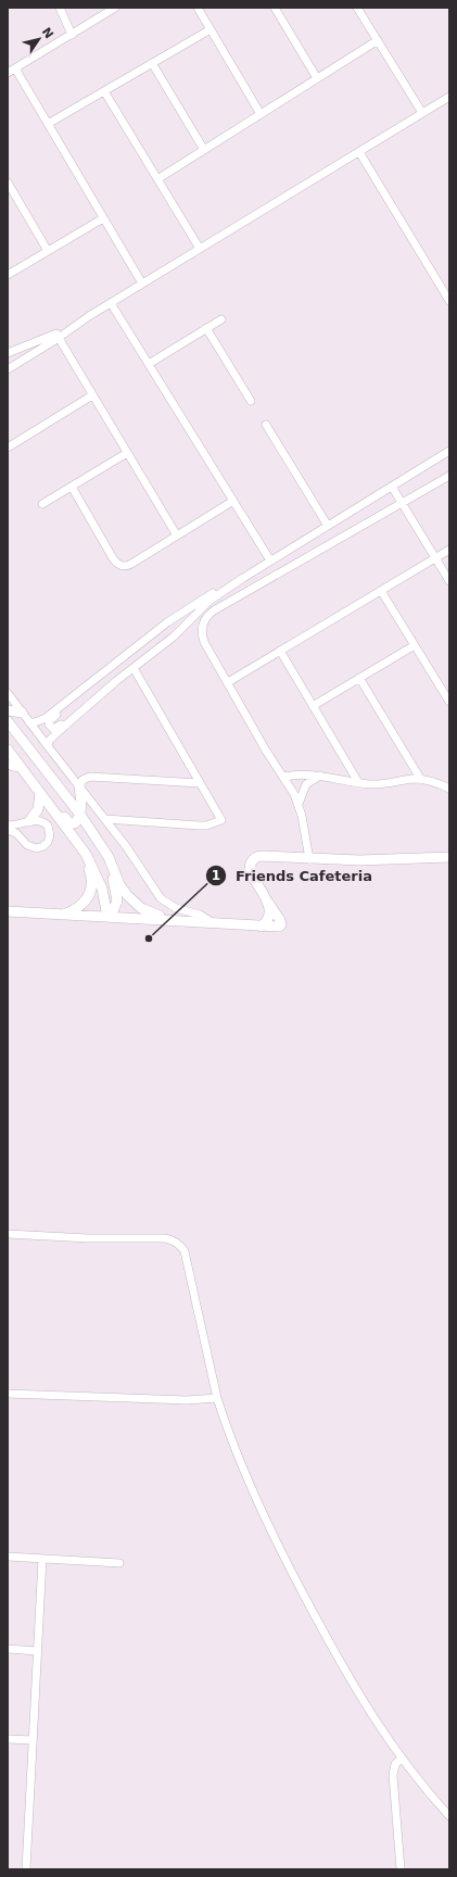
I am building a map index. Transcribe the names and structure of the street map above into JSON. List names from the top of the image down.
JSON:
{
  "places": ["Friends Cafeteria"],
  "north": "top right"
}
